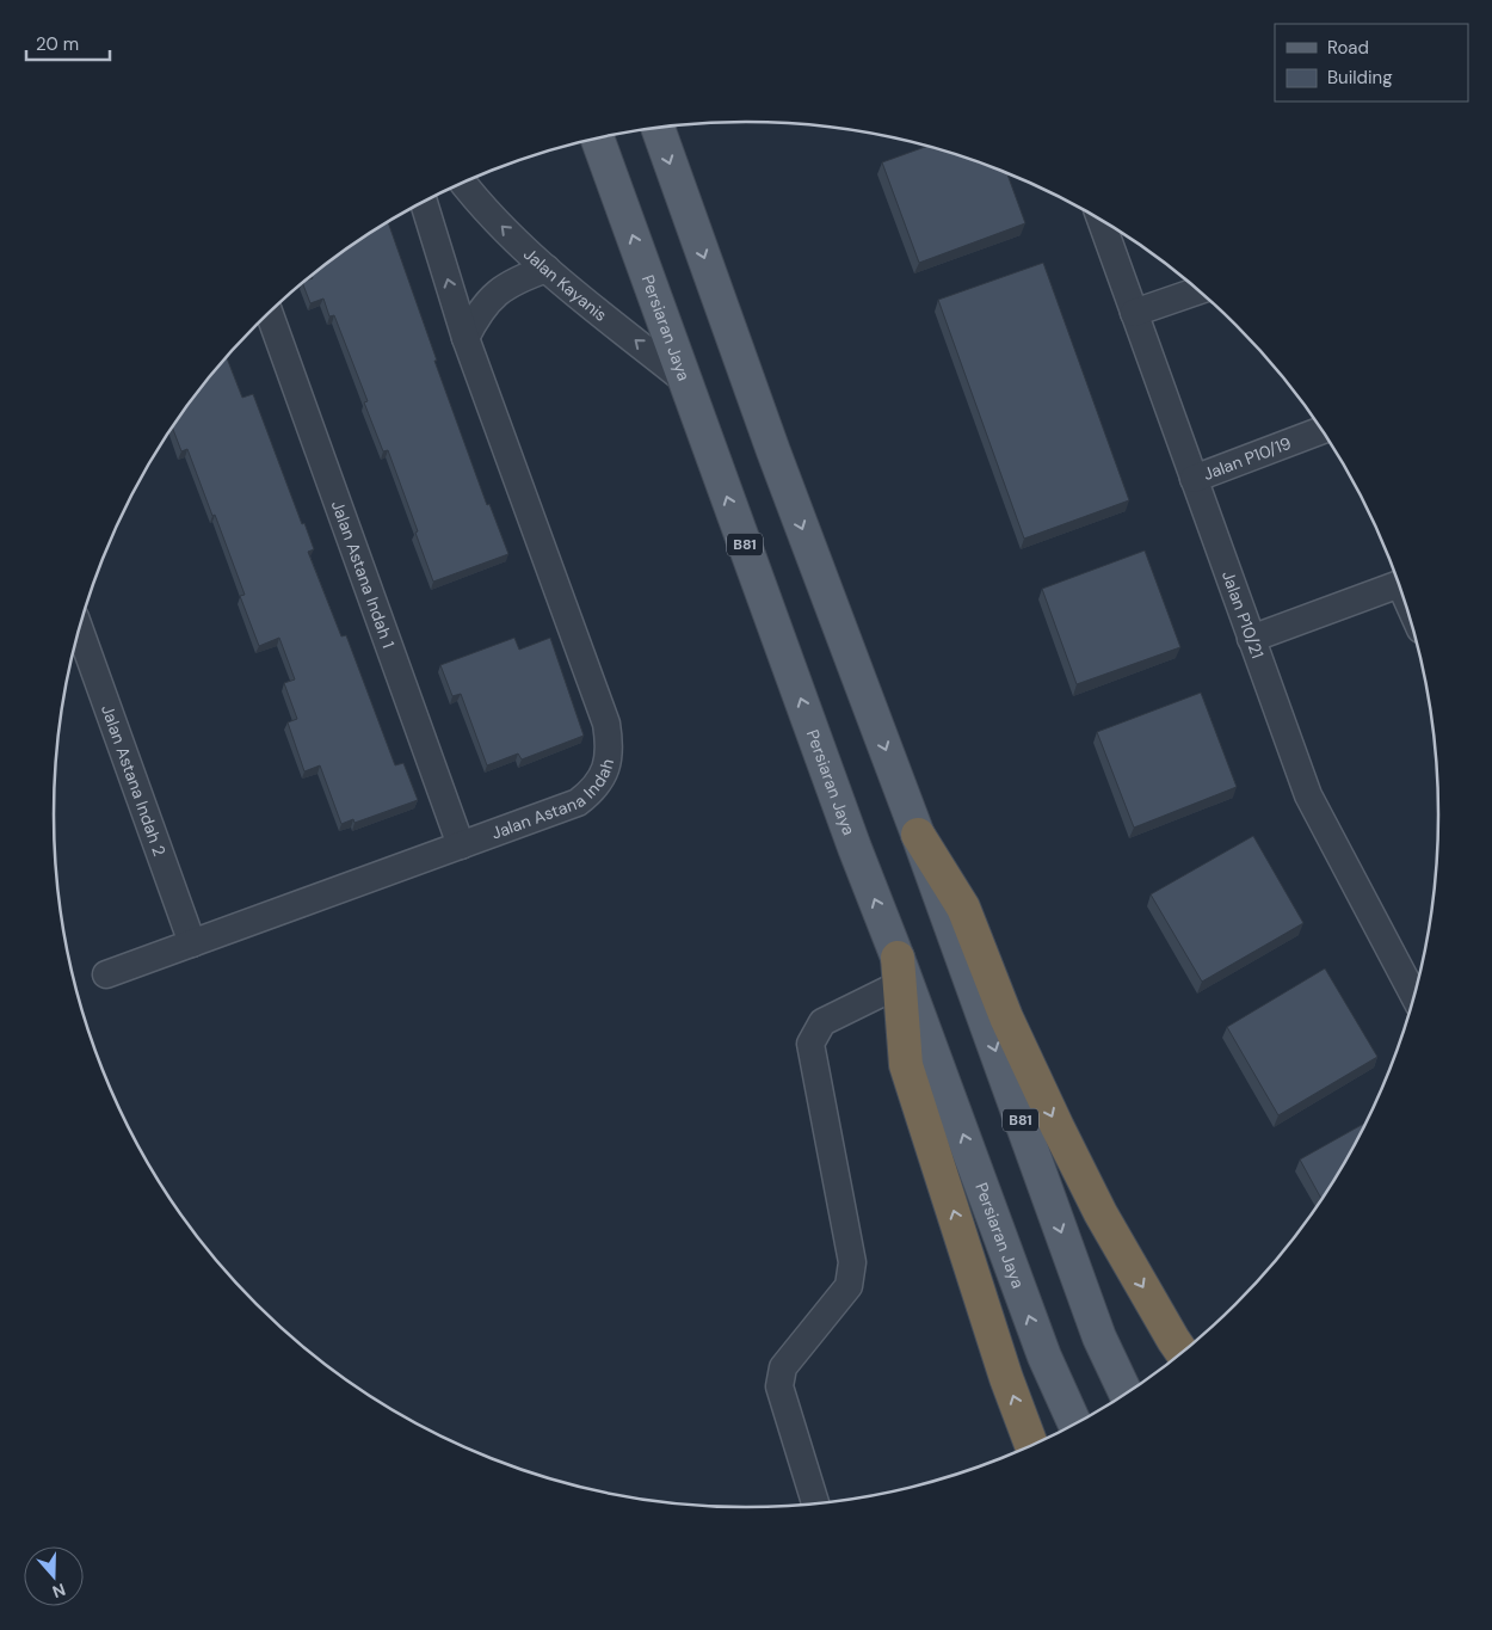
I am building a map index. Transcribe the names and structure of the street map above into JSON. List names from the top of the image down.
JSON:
{
  "streets": {
    "main road": ["Persiaran Jaya", "B81"],
    "street": [
      "Jalan Kayanis",
      "Jalan P10/19",
      "Jalan Astana Indah 1",
      "Jalan P10/21",
      "Jalan Astana Indah 2",
      "Jalan Astana Indah"
    ]
  },
  "crossings": [
    ["Jalan Kayanis", "Persiaran Jaya"],
    ["Jalan P10/19", "Jalan P10/21"],
    ["Jalan Astana Indah 1", "Jalan Astana Indah"],
    ["Jalan Astana Indah 2", "Jalan Astana Indah"]
  ],
  "one_way": ["Jalan Kayanis"],
  "legend": ["Road", "Building"],
  "scale_bar": "20 m",
  "north": "bottom"
}
